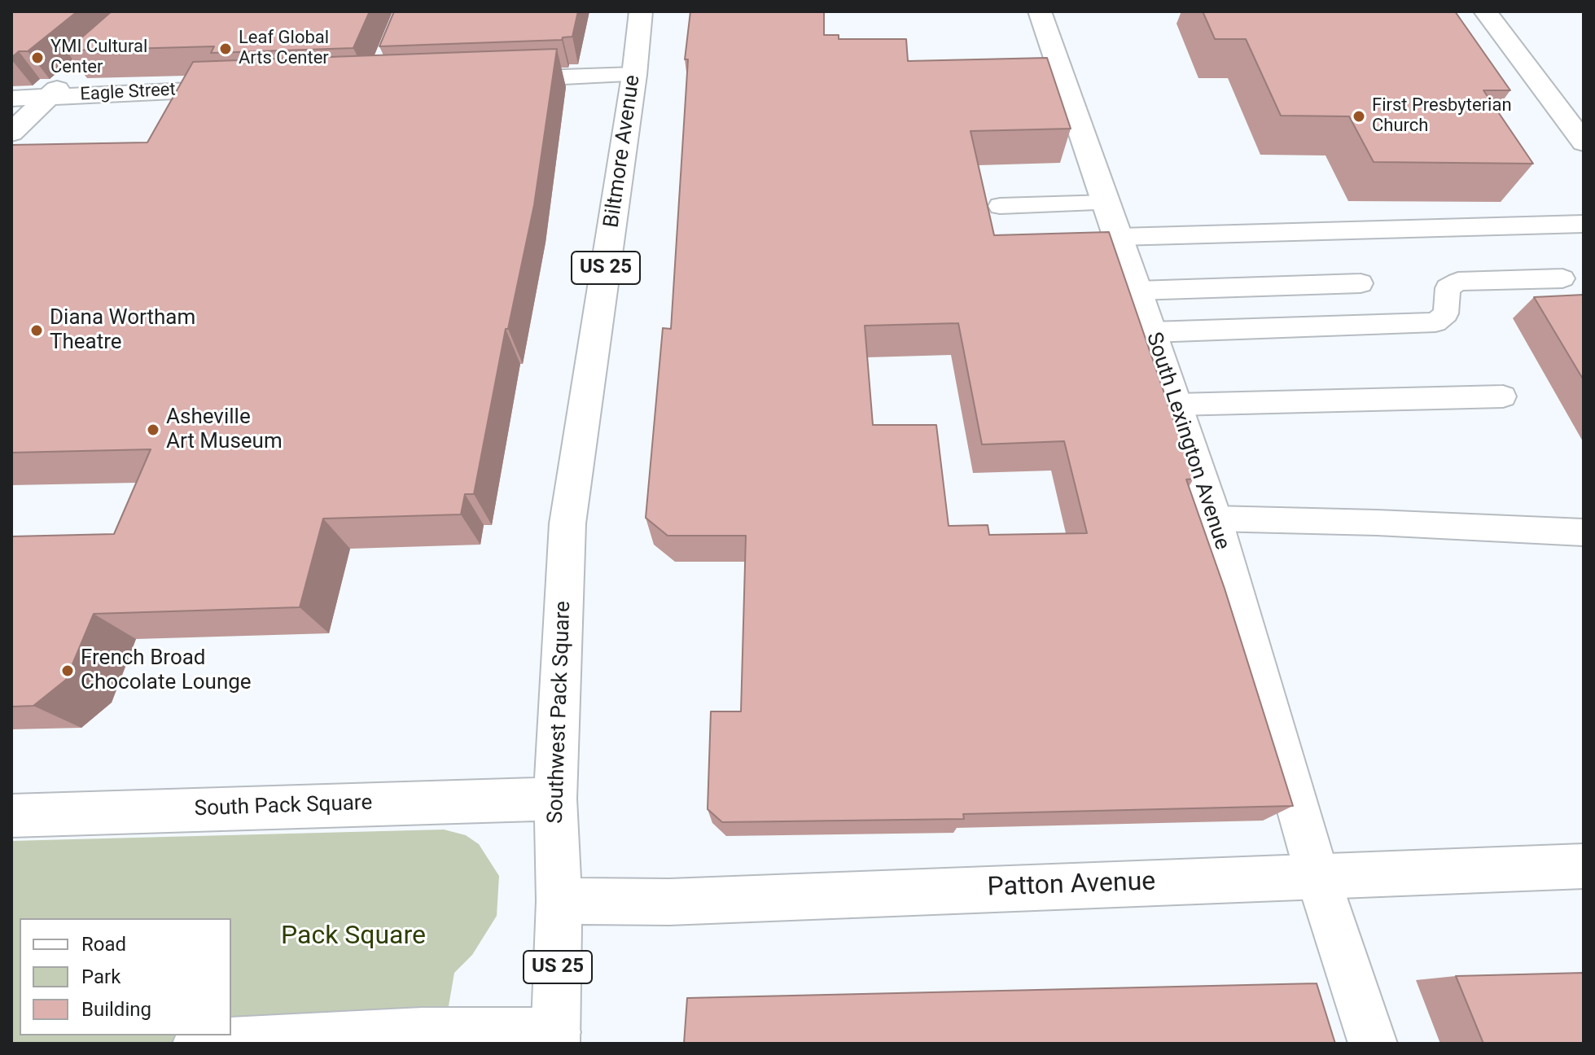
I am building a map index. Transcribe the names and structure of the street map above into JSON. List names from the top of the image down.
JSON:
{
  "streets": {
    "main road": [
      "Eagle Street",
      "Biltmore Avenue",
      "US 25",
      "South Lexington Avenue",
      "Southwest Pack Square",
      "South Pack Square",
      "Patton Avenue"
    ]
  },
  "crossings": [
    ["Biltmore Avenue", "Southwest Pack Square"],
    ["US 25", "Southwest Pack Square"],
    ["US 25", "Patton Avenue"],
    ["South Lexington Avenue", "Patton Avenue"],
    ["Southwest Pack Square", "South Pack Square"],
    ["Southwest Pack Square", "Patton Avenue"]
  ],
  "parks": ["Pack Square"],
  "places": [
    "Leaf Global Arts Center",
    "YMI Cultural Center",
    "First Presbyterian Church",
    "Diana Wortham Theatre",
    "Asheville Art Museum",
    "French Broad Chocolate Lounge"
  ],
  "legend": ["Road", "Park", "Building"]
}
